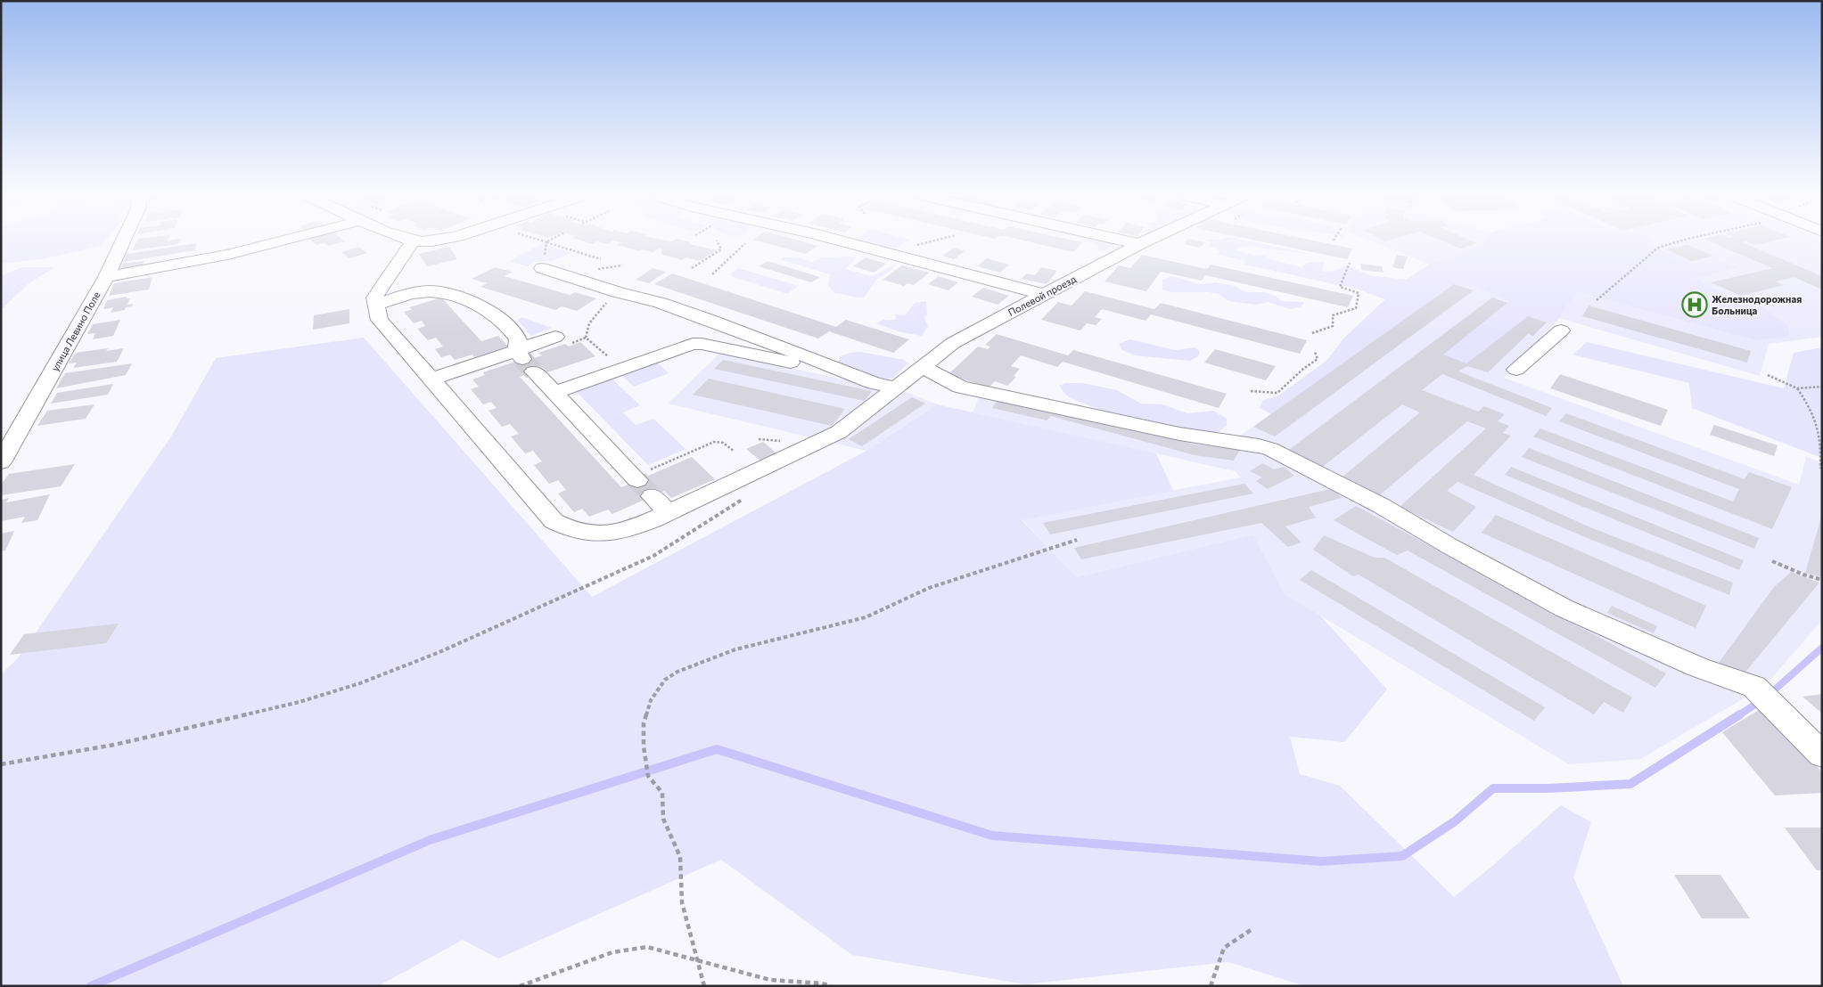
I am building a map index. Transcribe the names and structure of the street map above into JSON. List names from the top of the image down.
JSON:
{
  "streets": {
    "street": ["Полевой проезд", "улица Левино Поле"]
  },
  "places": {
    "hospital": ["Железнодорожная Больница"]
  }
}
